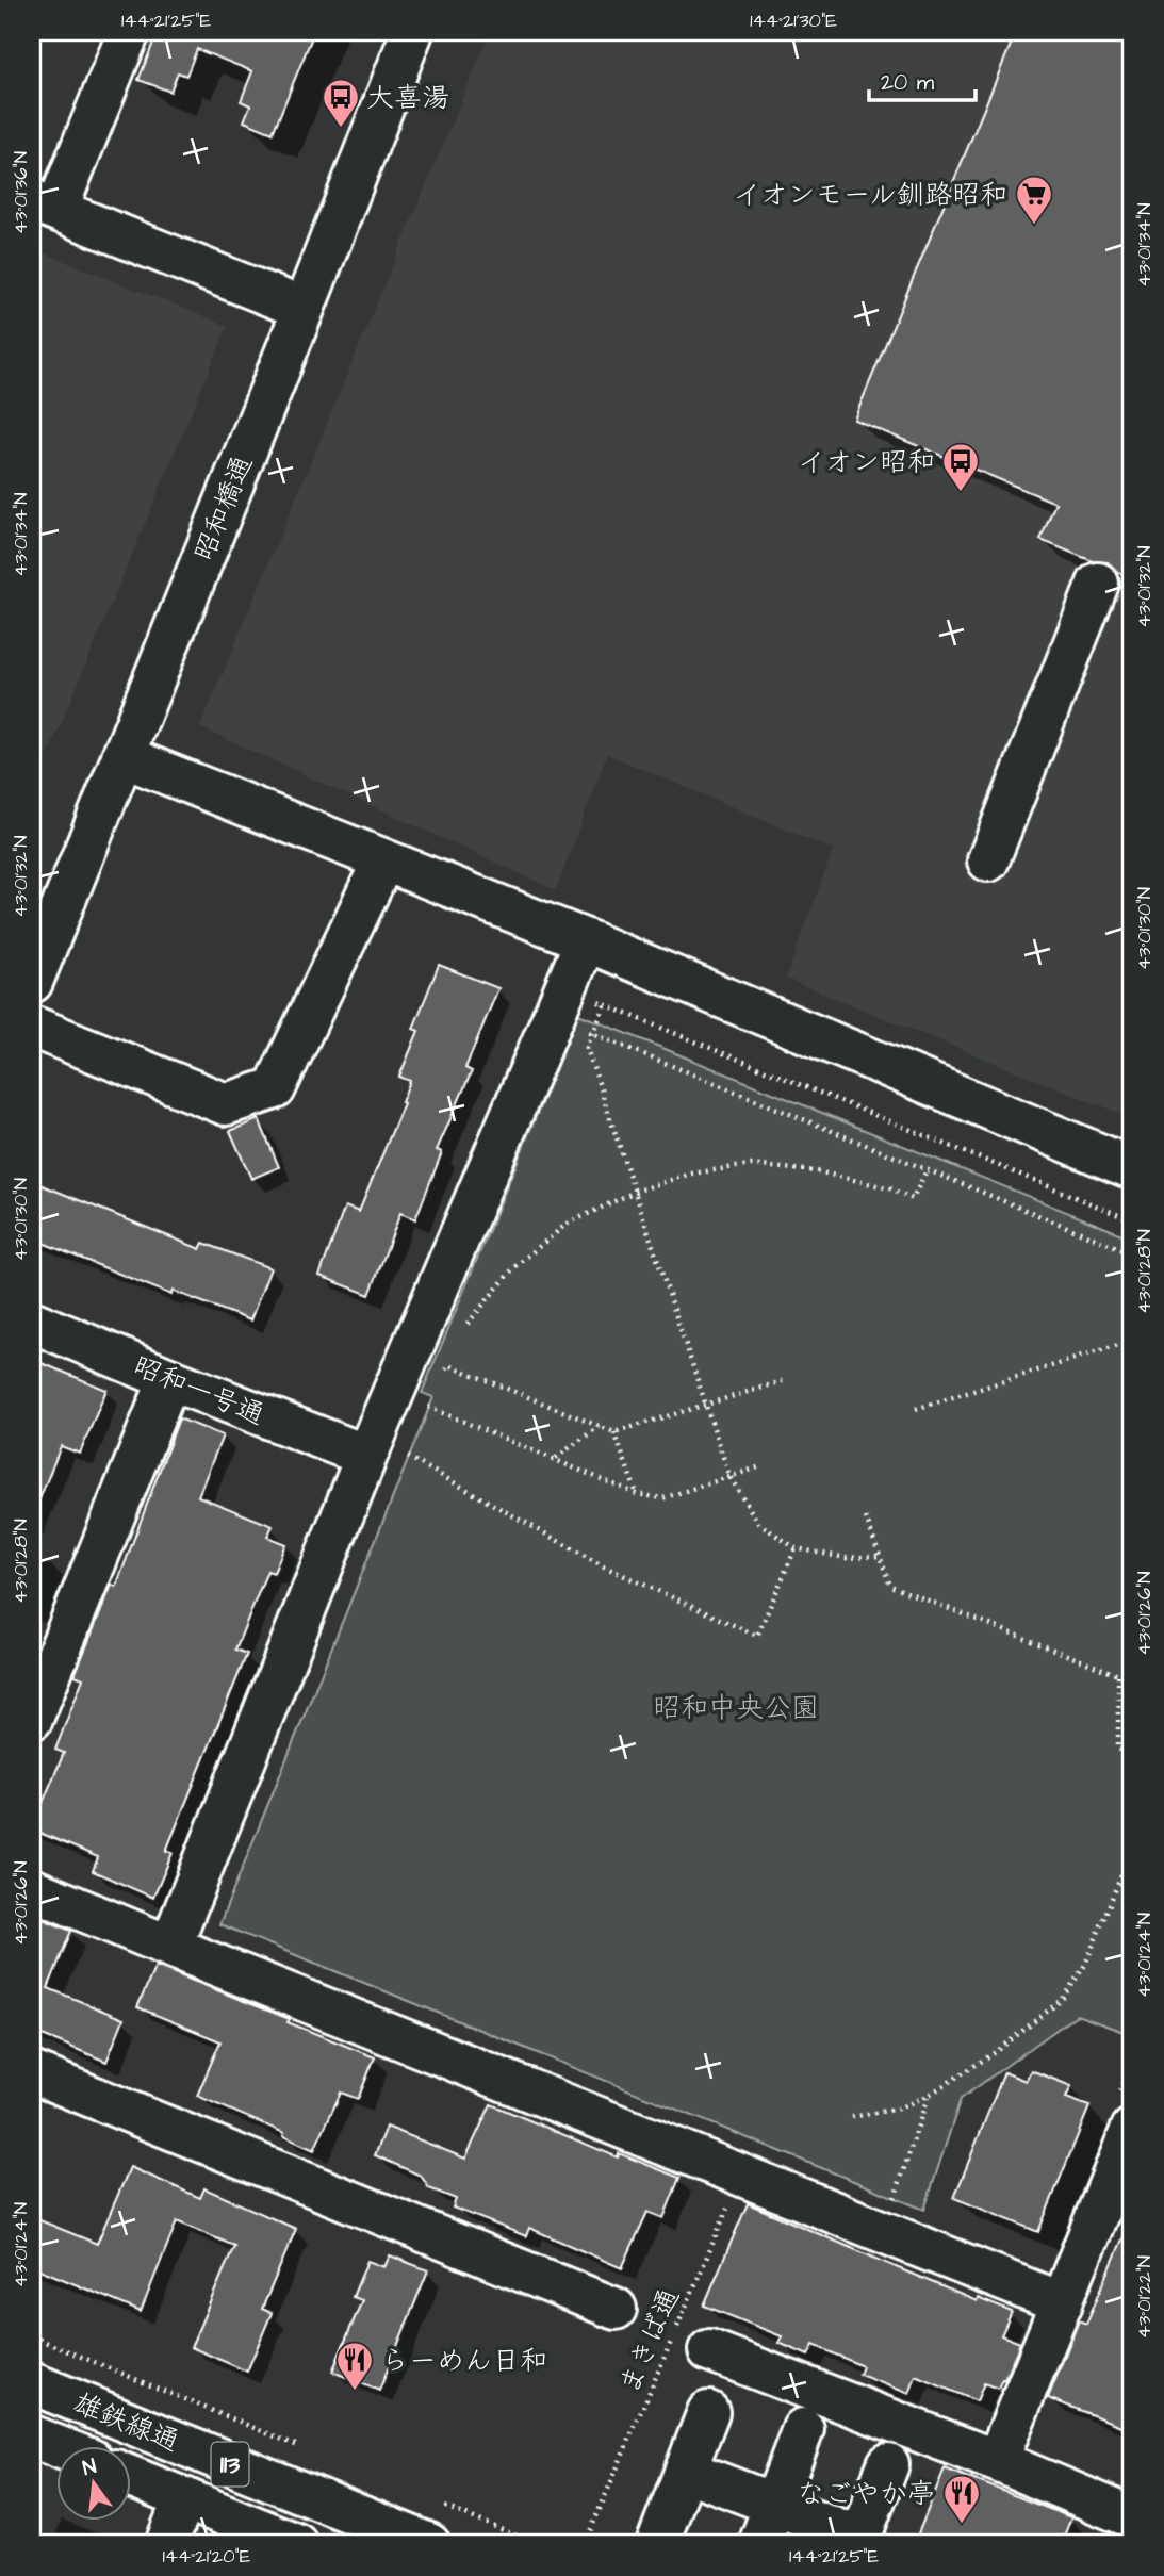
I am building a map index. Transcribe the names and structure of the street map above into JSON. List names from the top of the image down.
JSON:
{
  "streets": {
    "street": [
      "昭和橋通",
      "昭和一号通",
      "雄鉄線通",
      "113"
    ],
    "path": ["まきば通"]
  },
  "parks": ["昭和中央公園"],
  "places": {
    "bus stop": ["大喜湯", "イオン昭和"],
    "supermarket": ["イオンモール釧路昭和"],
    "restaurant": ["らーめん日和", "なごやか亭"]
  },
  "scale_bar": "20 m",
  "north": "top",
  "coordinates": [
    "144°21'25\"E",
    "144°21'30\"E",
    "43°01'36\"N",
    "43°01'34\"N",
    "43°01'32\"N",
    "43°01'30\"N",
    "43°01'28\"N",
    "43°01'26\"N",
    "43°01'24\"N",
    "43°01'22\"N",
    "144°21'20\"E"
  ]
}
